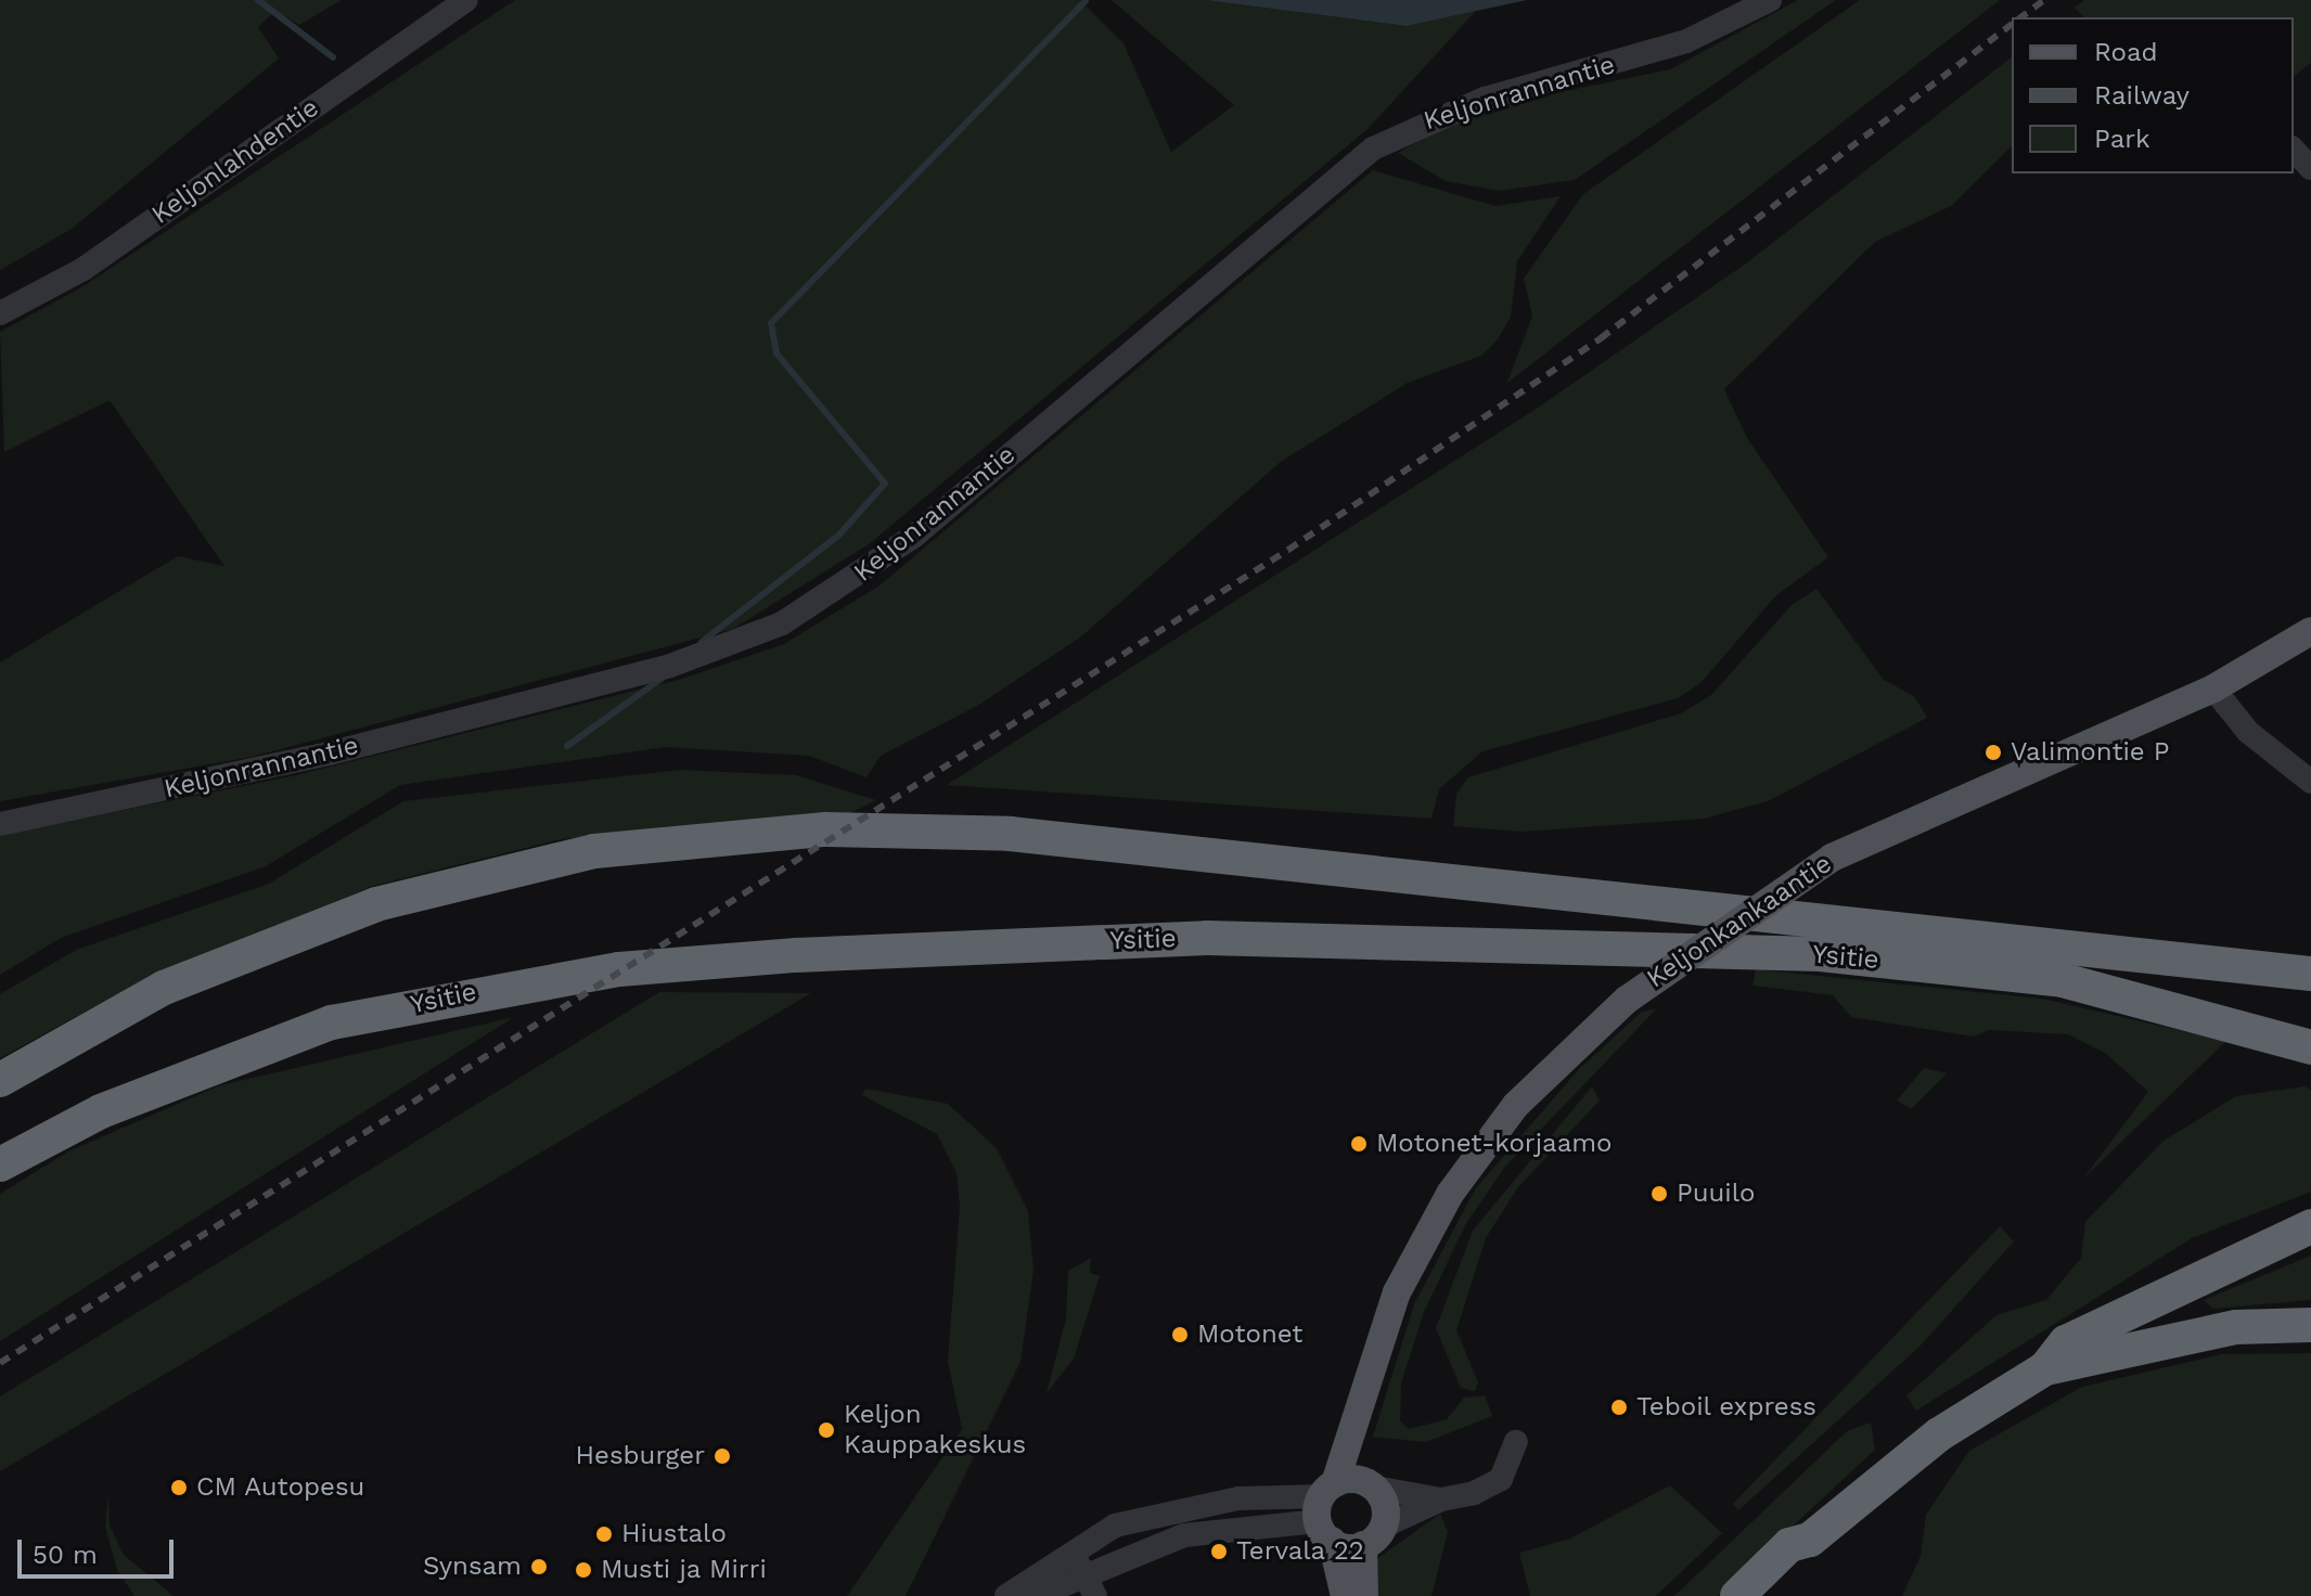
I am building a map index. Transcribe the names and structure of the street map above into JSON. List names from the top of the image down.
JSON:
{
  "streets": {
    "highway": ["Ysitie"],
    "main road": ["Keljonkankaantie"],
    "street": ["Keljonrannantie", "Keljonlahdentie"]
  },
  "places": [
    "Valimontie P",
    "Motonet-korjaamo",
    "Puuilo",
    "Motonet",
    "Teboil express",
    "Keljon Kauppakeskus",
    "Hesburger",
    "CM Autopesu",
    "Hiustalo",
    "Tervala 22",
    "Synsam",
    "Musti ja Mirri"
  ],
  "legend": ["Road", "Railway", "Park"],
  "scale_bar": "50 m"
}
